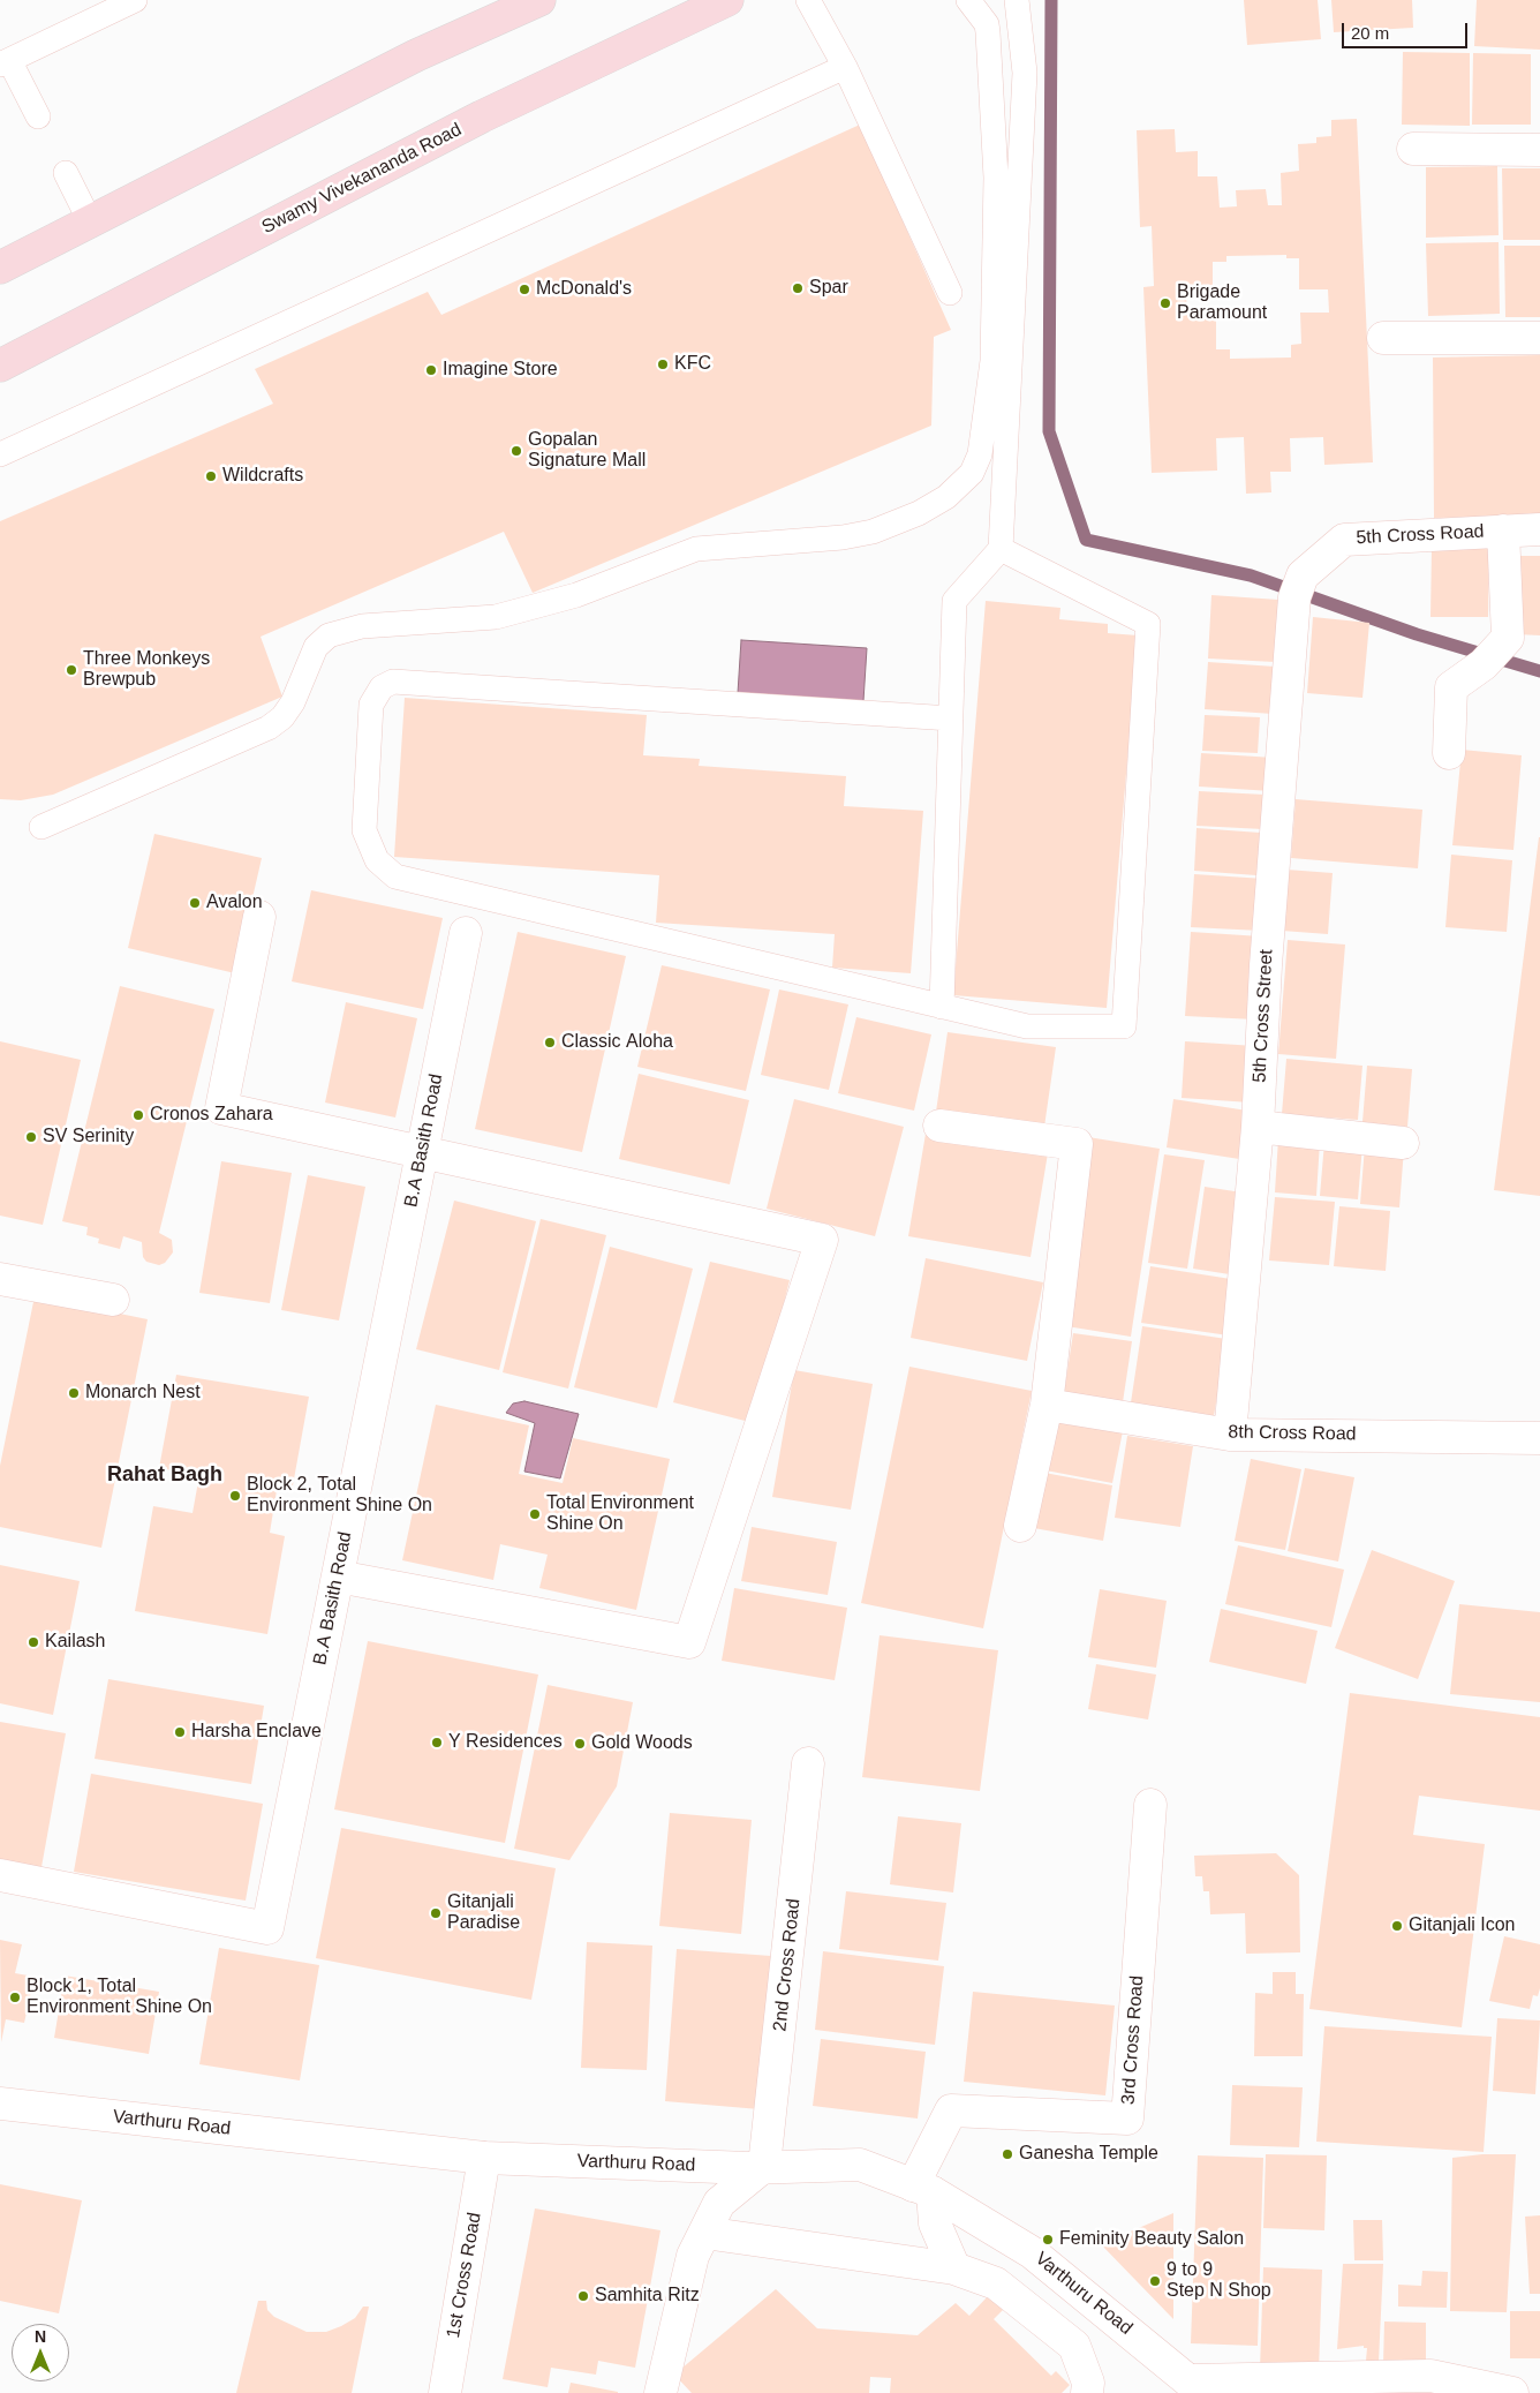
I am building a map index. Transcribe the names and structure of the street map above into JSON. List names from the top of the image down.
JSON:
{
  "streets": {
    "main road": ["Swamy Vivekananda Road"],
    "street": [
      "5th Cross Road",
      "5th Cross Street",
      "B.A Basith Road",
      "8th Cross Road",
      "2nd Cross Road",
      "3rd Cross Road",
      "Varthuru Road",
      "1st Cross Road"
    ]
  },
  "crossings": [
    ["5th Cross Road", "5th Cross Street"],
    ["5th Cross Street", "8th Cross Road"],
    ["2nd Cross Road", "Varthuru Road"],
    ["3rd Cross Road", "Varthuru Road"],
    ["Varthuru Road", "1st Cross Road"]
  ],
  "districts": ["Rahat Bagh"],
  "places": [
    "Spar",
    "McDonald's",
    "Brigade Paramount",
    "KFC",
    "Imagine Store",
    "Gopalan Signature Mall",
    "Wildcrafts",
    "Three Monkeys Brewpub",
    "Avalon",
    "Classic Aloha",
    "Cronos Zahara",
    "SV Serinity",
    "Monarch Nest",
    "Block 2, Total Environment Shine On",
    "Total Environment Shine On",
    "Kailash",
    "Harsha Enclave",
    "Y Residences",
    "Gold Woods",
    "Gitanjali Paradise",
    "Gitanjali Icon",
    "Block 1, Total Environment Shine On",
    "Ganesha Temple",
    "Feminity Beauty Salon",
    "9 to 9 Step N Shop",
    "Samhita Ritz"
  ],
  "scale_bar": "20 m",
  "north": "top"
}
